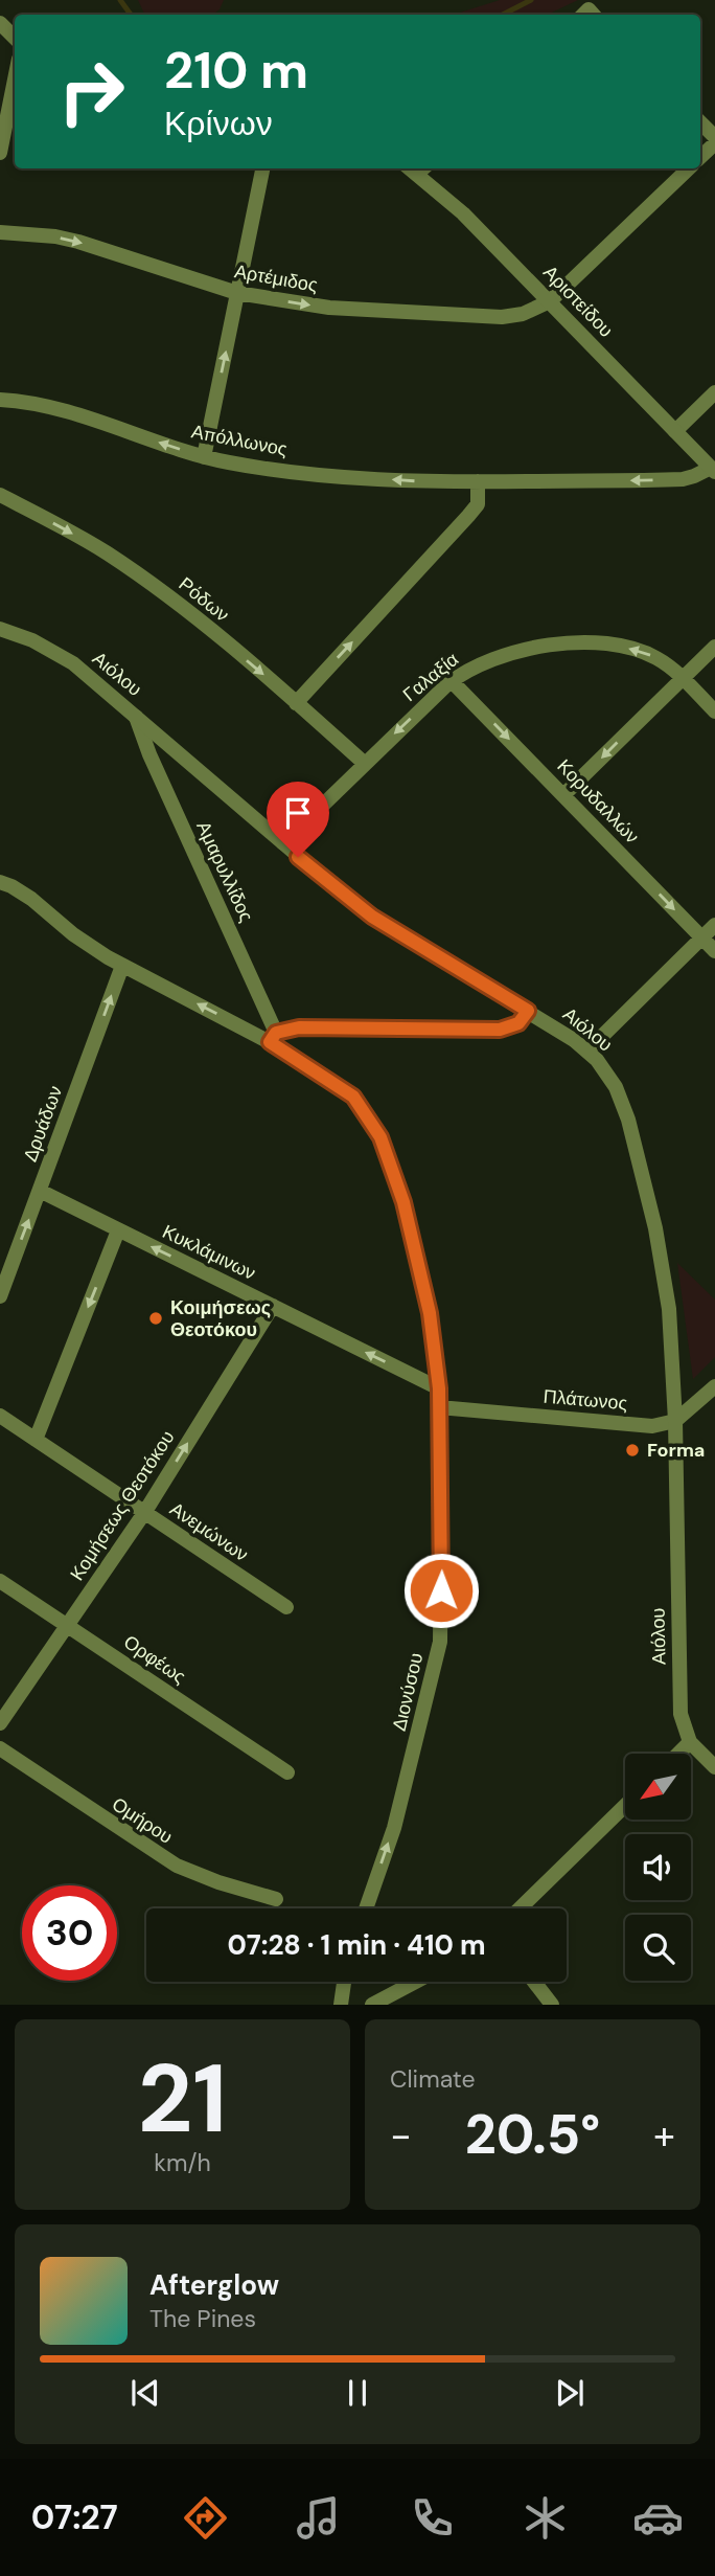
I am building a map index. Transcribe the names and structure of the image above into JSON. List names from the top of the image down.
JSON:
{
  "streets": {
    "street": [
      "Αρτέμιδος",
      "Αριστείδου",
      "Απόλλωνος",
      "Ρόδων",
      "Αιόλου",
      "Γαλαξία",
      "Κορυδαλλών",
      "Αμαρυλλίδος",
      "Δρυάδων",
      "Κυκλάμινων",
      "Πλάτωνος",
      "Κομήσεως Θεοτόκου",
      "Ανεμώνων",
      "Ορφέως",
      "Διονύσου",
      "Ομήρου"
    ]
  },
  "crossings": [
    ["Αρτέμιδος", "Αριστείδου"],
    ["Αριστείδου", "Απόλλωνος"],
    ["Ρόδων", "Γαλαξία"],
    ["Αιόλου", "Γαλαξία"],
    ["Αιόλου", "Αμαρυλλίδος"],
    ["Αιόλου", "Πλάτωνος"],
    ["Γαλαξία", "Κορυδαλλών"],
    ["Αμαρυλλίδος", "Διονύσου"],
    ["Δρυάδων", "Κυκλάμινων"],
    ["Δρυάδων", "Διονύσου"],
    ["Κυκλάμινων", "Κομήσεως Θεοτόκου"],
    ["Κυκλάμινων", "Διονύσου"],
    ["Πλάτωνος", "Διονύσου"],
    ["Κομήσεως Θεοτόκου", "Ανεμώνων"],
    ["Κομήσεως Θεοτόκου", "Ορφέως"]
  ],
  "one_way": [
    "Αρτέμιδος",
    "Απόλλωνος",
    "Ρόδων",
    "Γαλαξία",
    "Κορυδαλλών",
    "Δρυάδων",
    "Κυκλάμινων",
    "Κομήσεως Θεοτόκου",
    "Διονύσου"
  ],
  "places": ["Κοιμήσεως Θεοτόκου", "Forma"],
  "north": "bottom left",
  "page": {
    "turn": ["210 m", "Κρίνων"],
    "limit": "30",
    "trip": "07:28 · 1 min · 410 m",
    "tile": [
      ["21", "km/h"],
      "Climate"
    ],
    "heat": ["−", "20.5°", "+"],
    "song": ["Afterglow", "The Pines"],
    "tabs": "07:27"
  }
}
